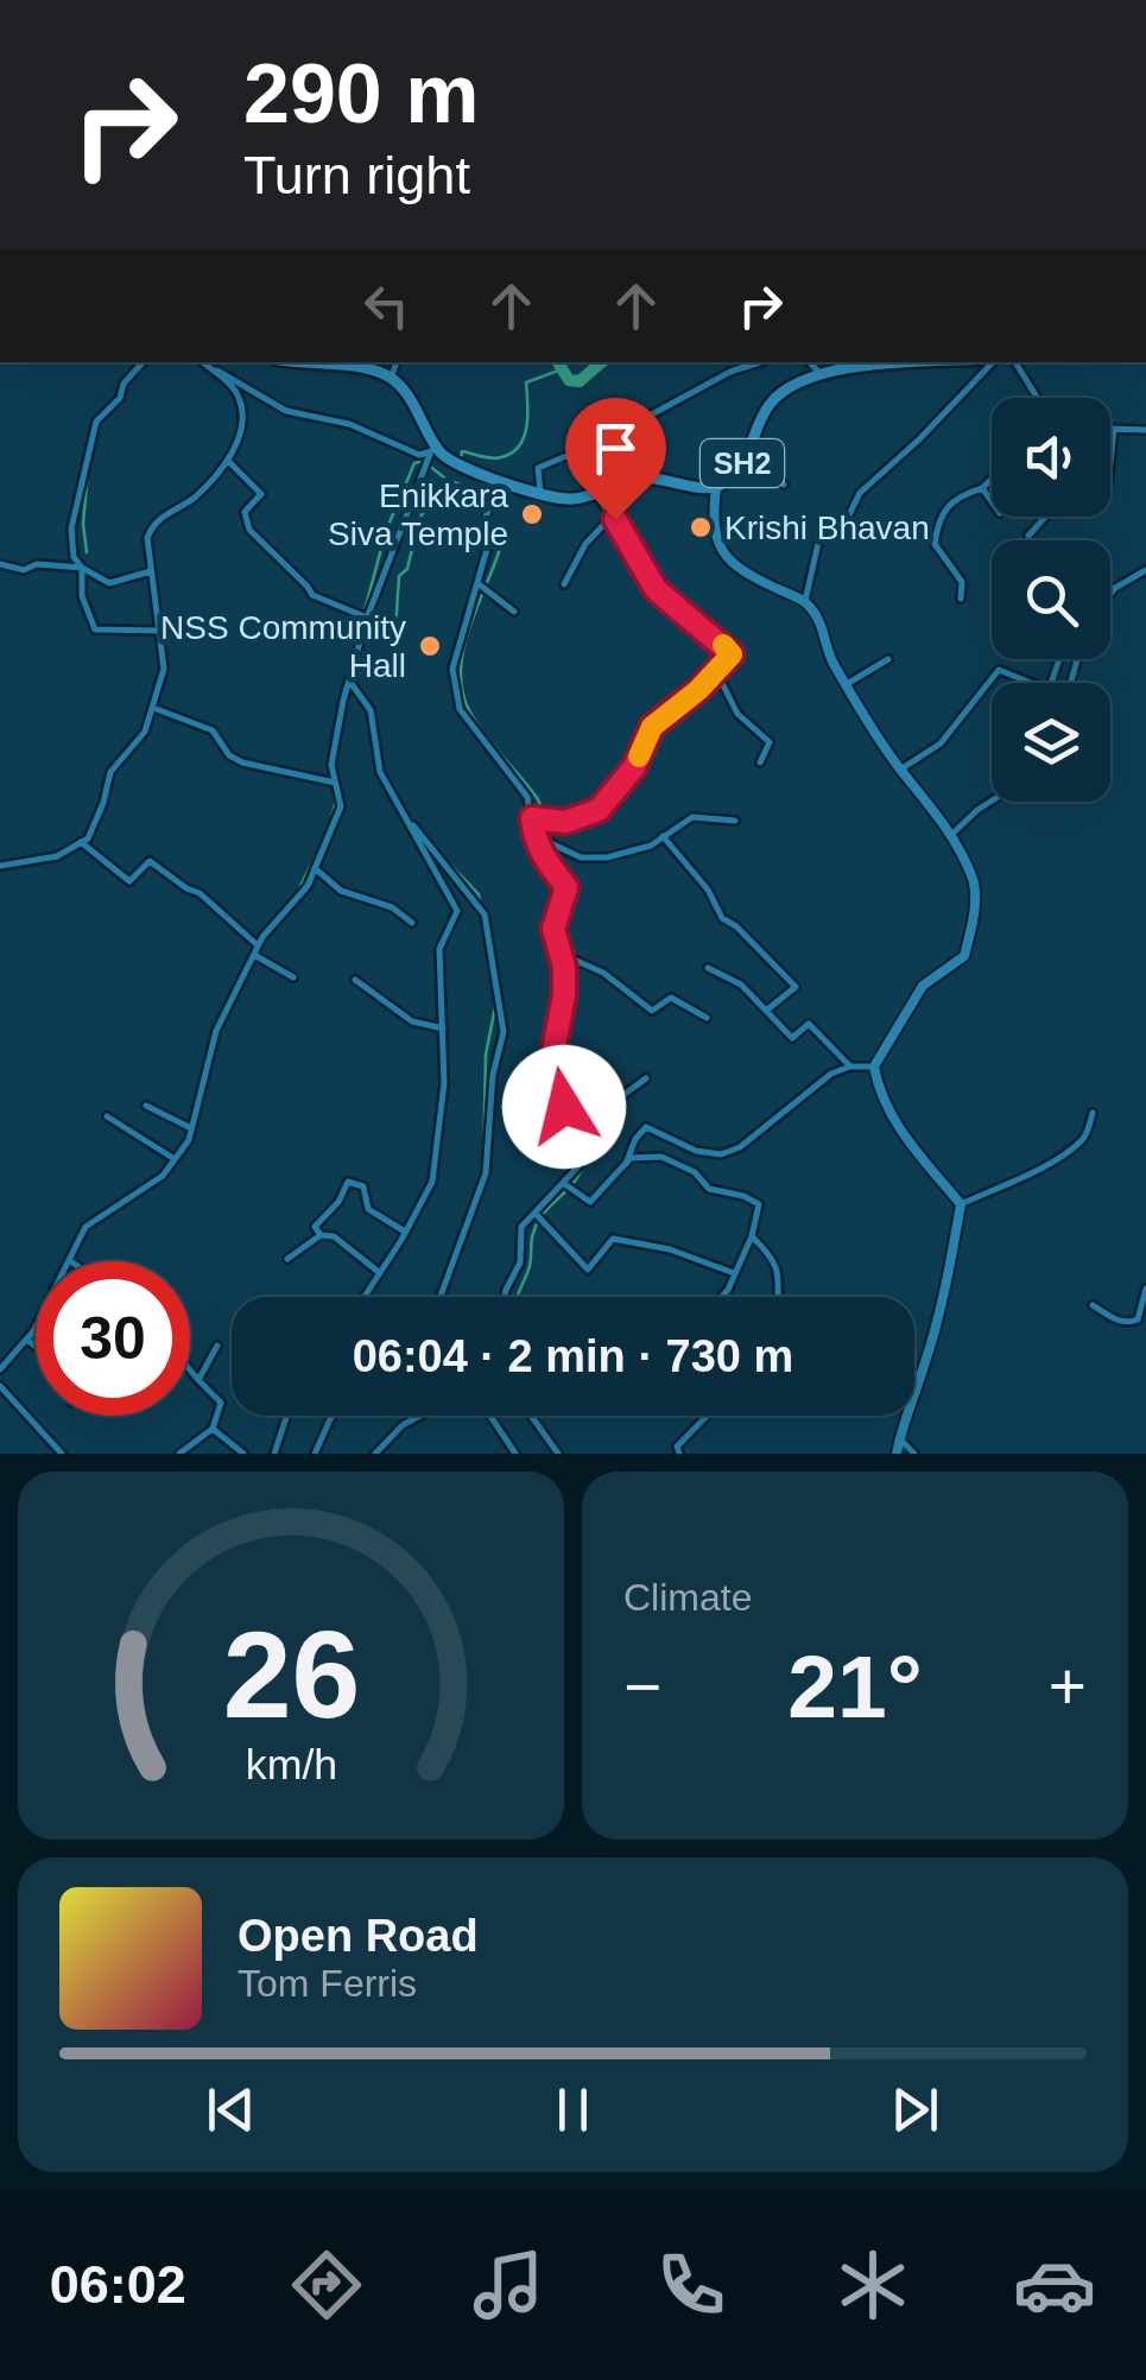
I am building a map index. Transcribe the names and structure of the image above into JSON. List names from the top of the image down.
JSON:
{
  "streets": {
    "main road": ["SH2"]
  },
  "places": ["Enikkara Siva Temple", "Krishi Bhavan", "NSS Community Hall"],
  "page": {
    "turn": ["290 m", "Turn right"],
    "limit": "30",
    "trip": "06:04 · 2 min · 730 m",
    "tile": "Climate",
    "heat": ["−", "21°", "+"],
    "song": ["Open Road", "Tom Ferris"],
    "tabs": "06:02",
    "gauge": ["26", "km/h"]
  }
}
